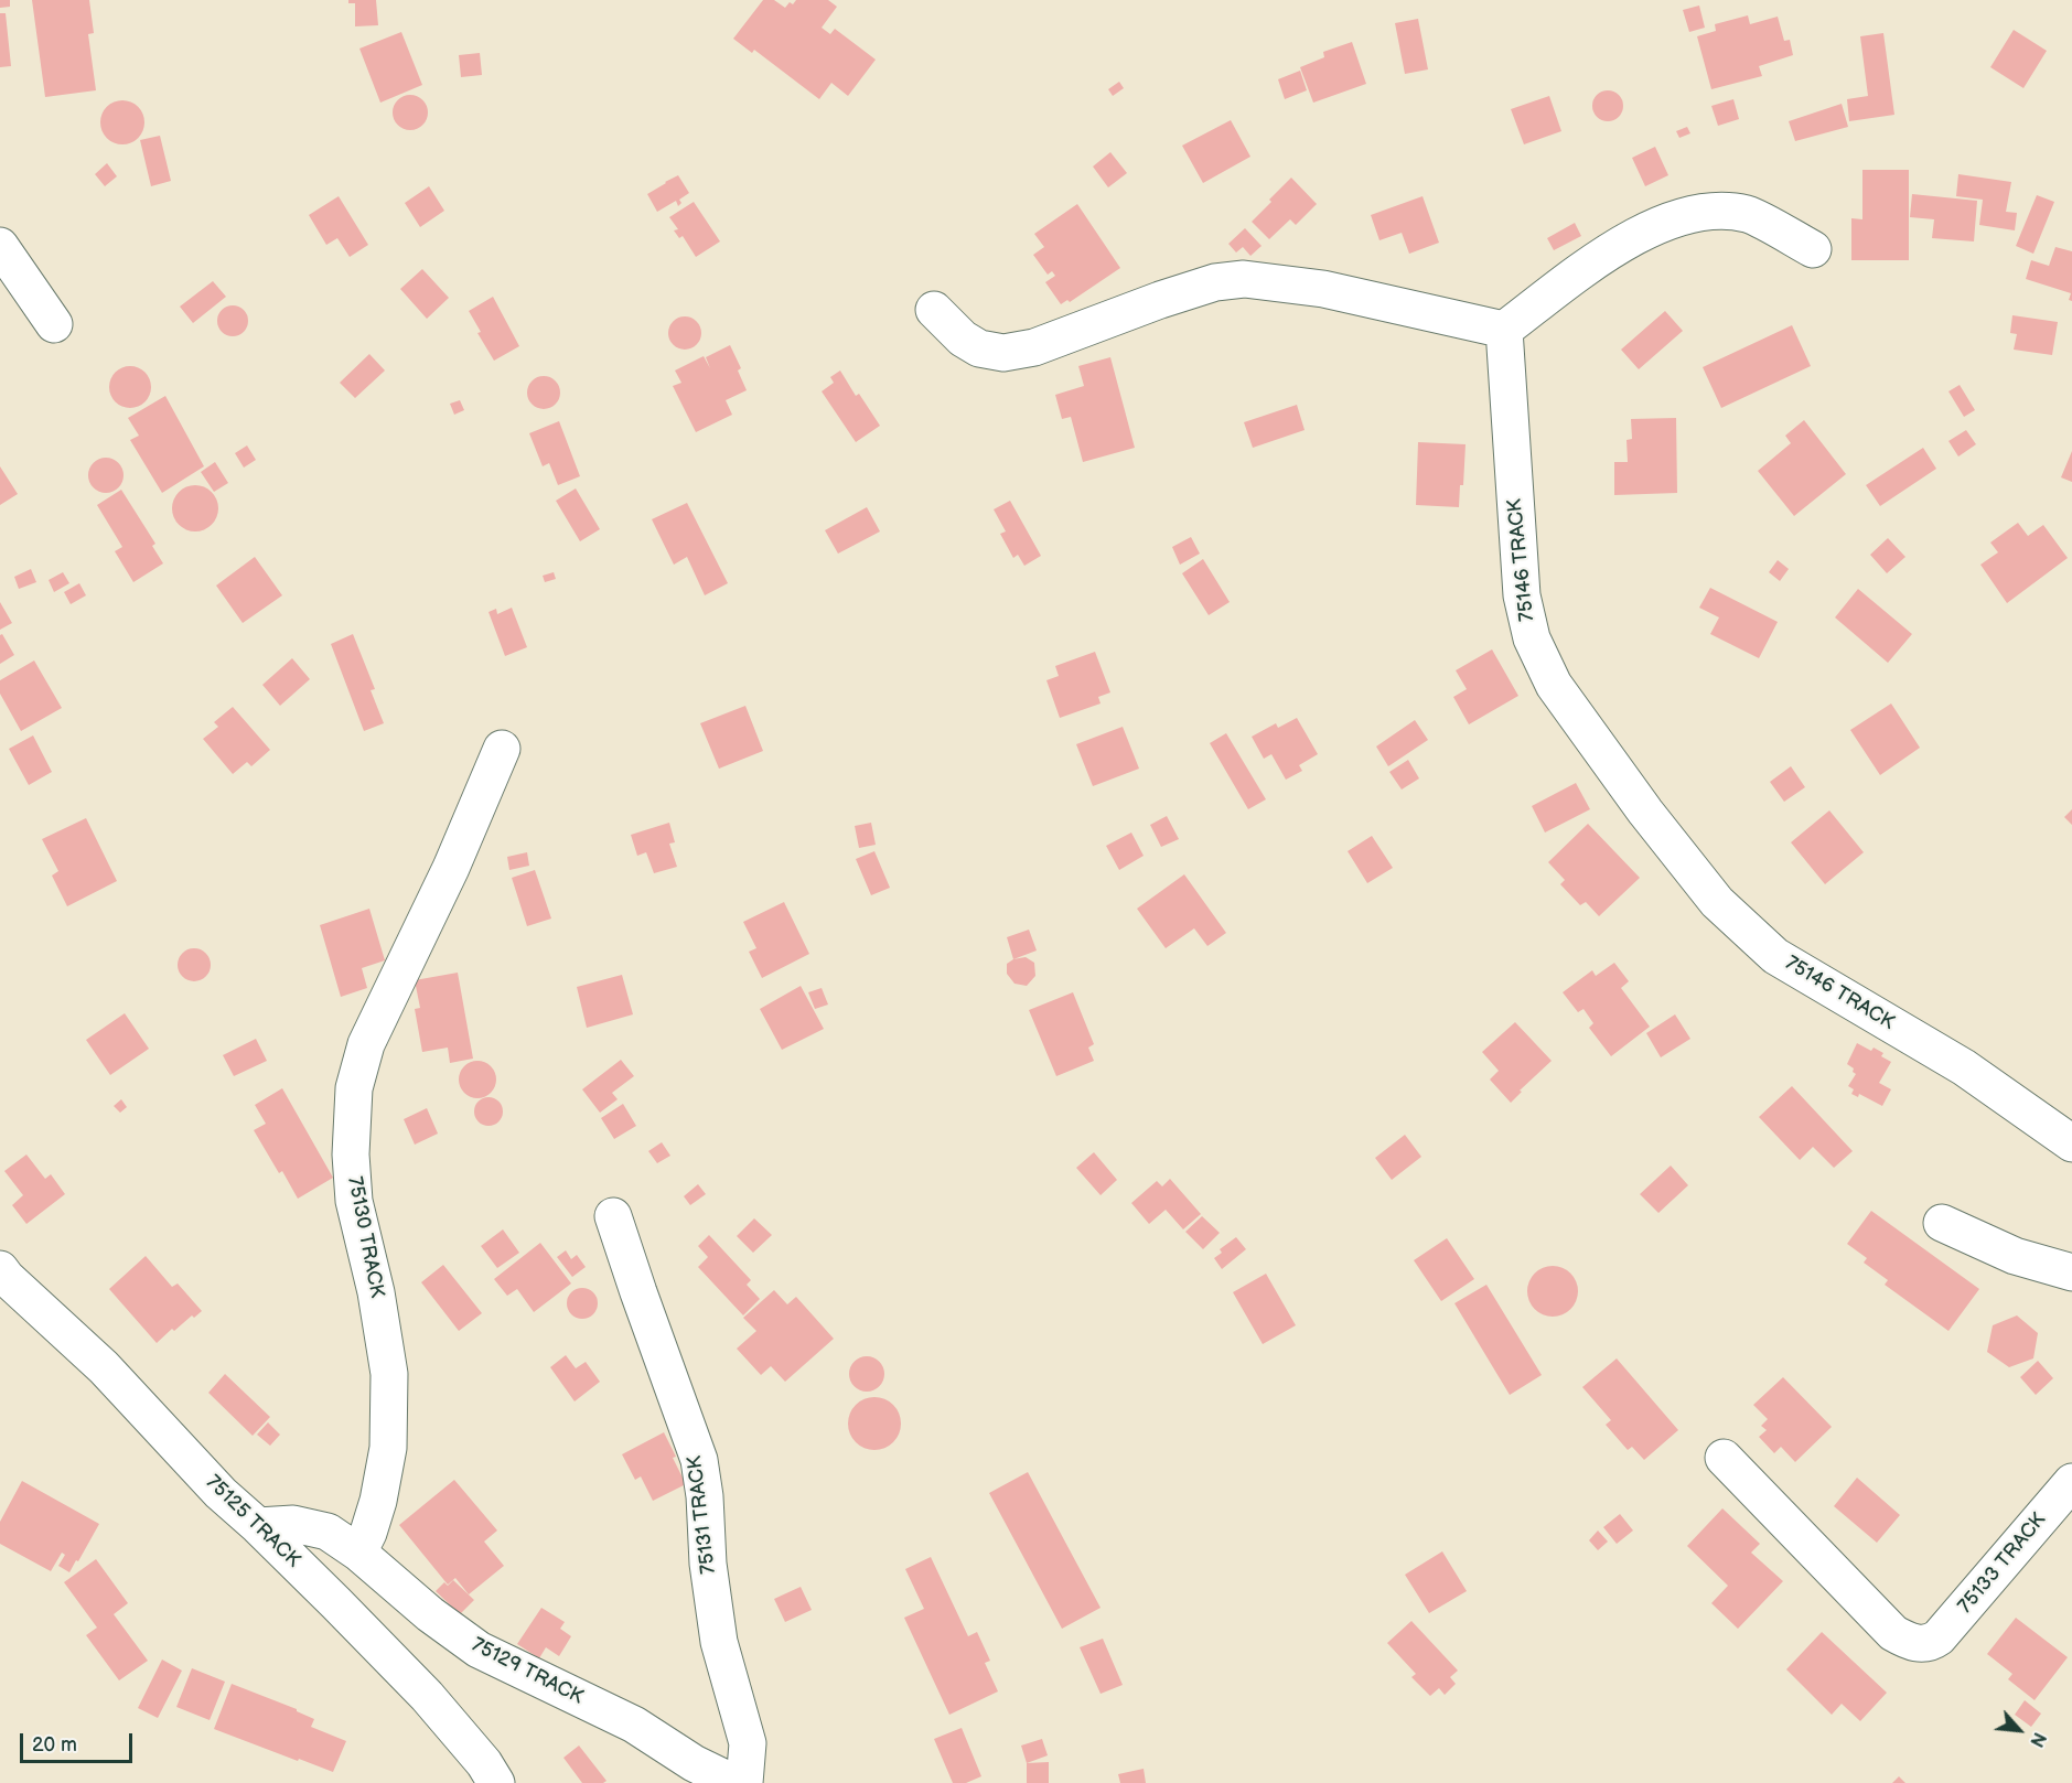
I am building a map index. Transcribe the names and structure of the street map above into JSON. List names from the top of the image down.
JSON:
{
  "streets": {
    "street": [
      "75146 TRACK",
      "75130 TRACK",
      "75131 TRACK",
      "75125 TRACK",
      "75133 TRACK",
      "75129 TRACK"
    ]
  },
  "crossings": [
    ["75130 TRACK", "75129 TRACK"],
    ["75125 TRACK", "75129 TRACK"]
  ],
  "scale_bar": "20 m",
  "north": "bottom right"
}
